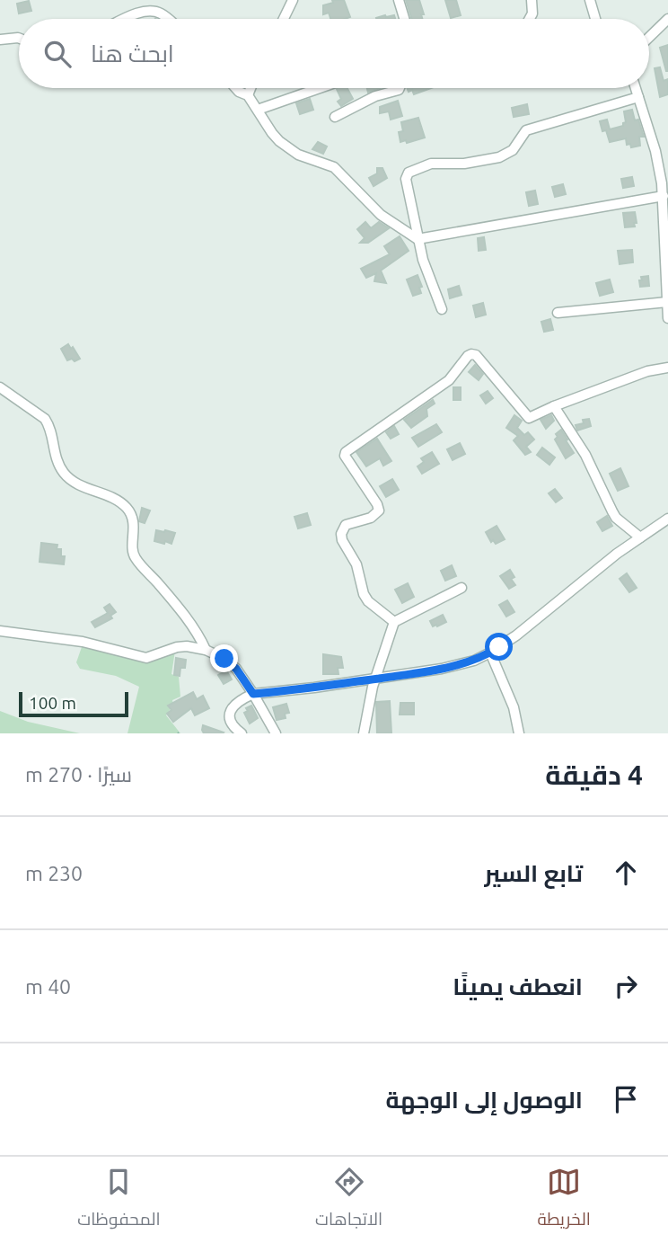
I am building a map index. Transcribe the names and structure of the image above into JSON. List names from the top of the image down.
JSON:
{
  "scale_bar": "100 m",
  "page": {
    "search": "ابحث هنا",
    "scale": "100 m",
    "heading": ["4 دقيقة", "سيرًا · 270 m"],
    "list": [
      ["تابع السير", "230 m"],
      ["انعطف يمينًا", "40 m"],
      "الوصول إلى الوجهة"
    ],
    "nav": ["الخريطة", "الاتجاهات", "المحفوظات"]
  }
}
